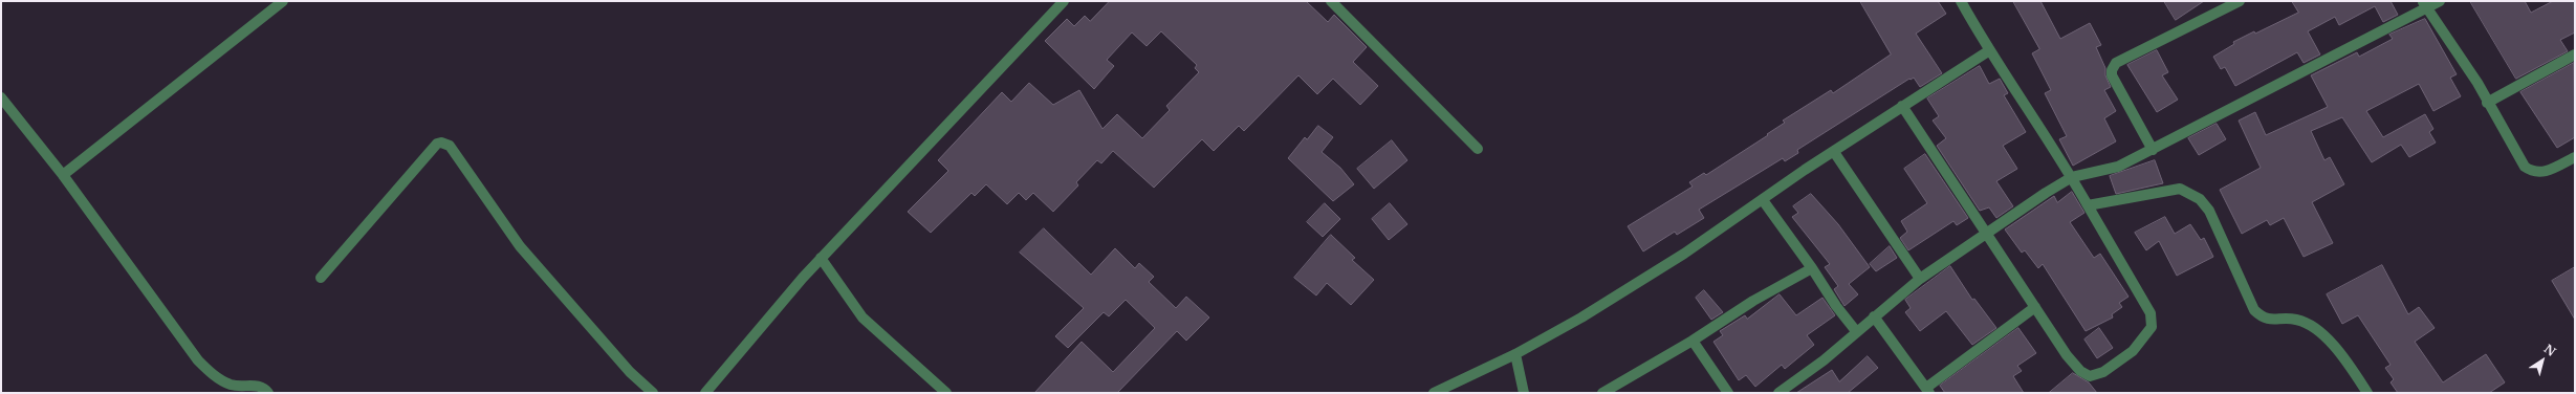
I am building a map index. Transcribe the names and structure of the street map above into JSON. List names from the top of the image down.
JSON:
{
  "north": "top right"
}
